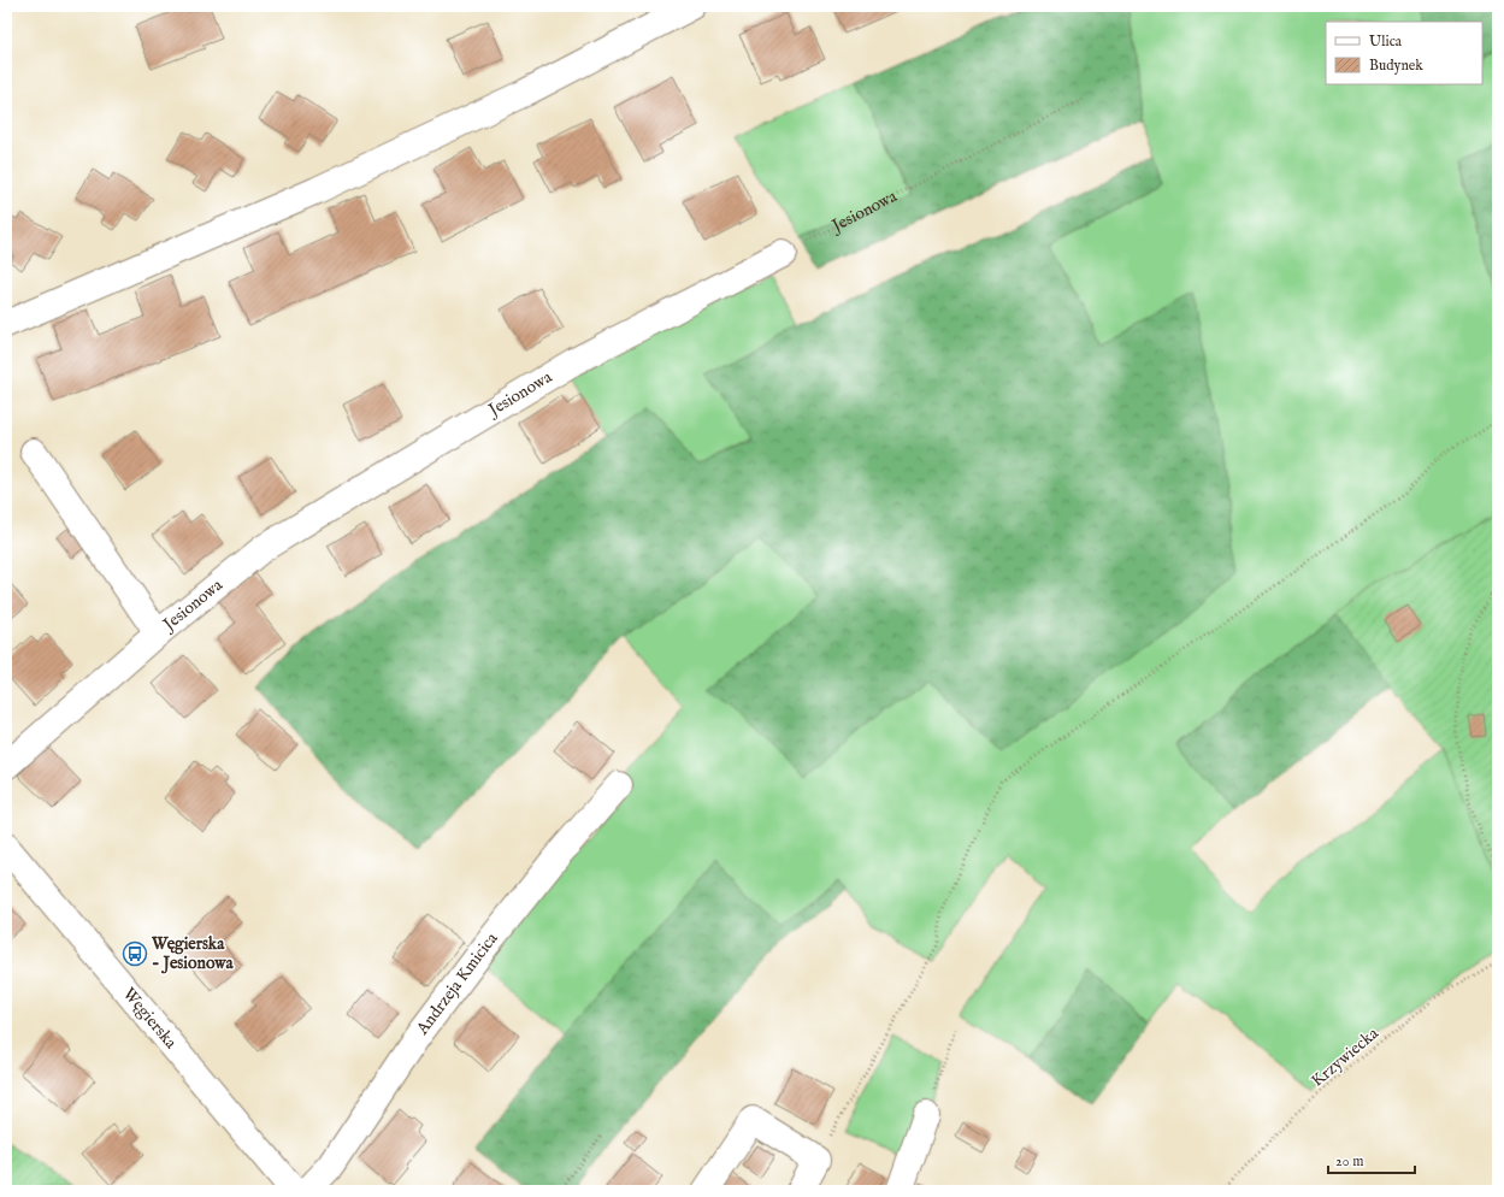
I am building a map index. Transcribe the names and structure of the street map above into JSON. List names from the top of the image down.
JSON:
{
  "streets": {
    "street": ["Jesionowa", "Andrzeja Kmicica", "Węgierska"],
    "path": ["Krzywiecka"]
  },
  "places": {
    "bus stop": ["Węgierska - Jesionowa"]
  },
  "legend": ["Ulica", "Budynek"],
  "scale_bar": "20 m"
}
